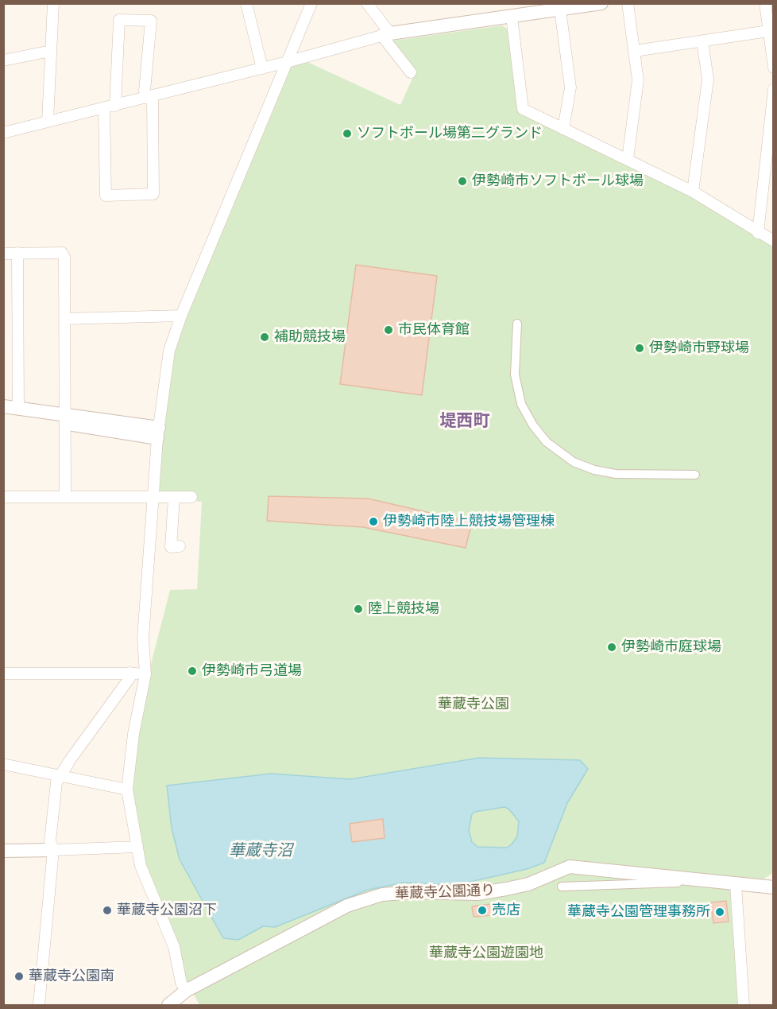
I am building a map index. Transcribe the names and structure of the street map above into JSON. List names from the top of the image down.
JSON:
{
  "streets": {
    "street": ["華蔵寺公園通り"]
  },
  "districts": ["堤西町"],
  "water": ["華蔵寺沼"],
  "parks": ["華蔵寺公園", "華蔵寺公園遊園地"],
  "places": [
    "ソフトボール場第二グランド",
    "伊勢崎市ソフトボール球場",
    "市民体育館",
    "補助競技場",
    "伊勢崎市野球場",
    "伊勢崎市陸上競技場管理棟",
    "陸上競技場",
    "伊勢崎市庭球場",
    "伊勢崎市弓道場",
    "華蔵寺公園沼下",
    "売店",
    "華蔵寺公園管理事務所",
    "華蔵寺公園南"
  ]
}
